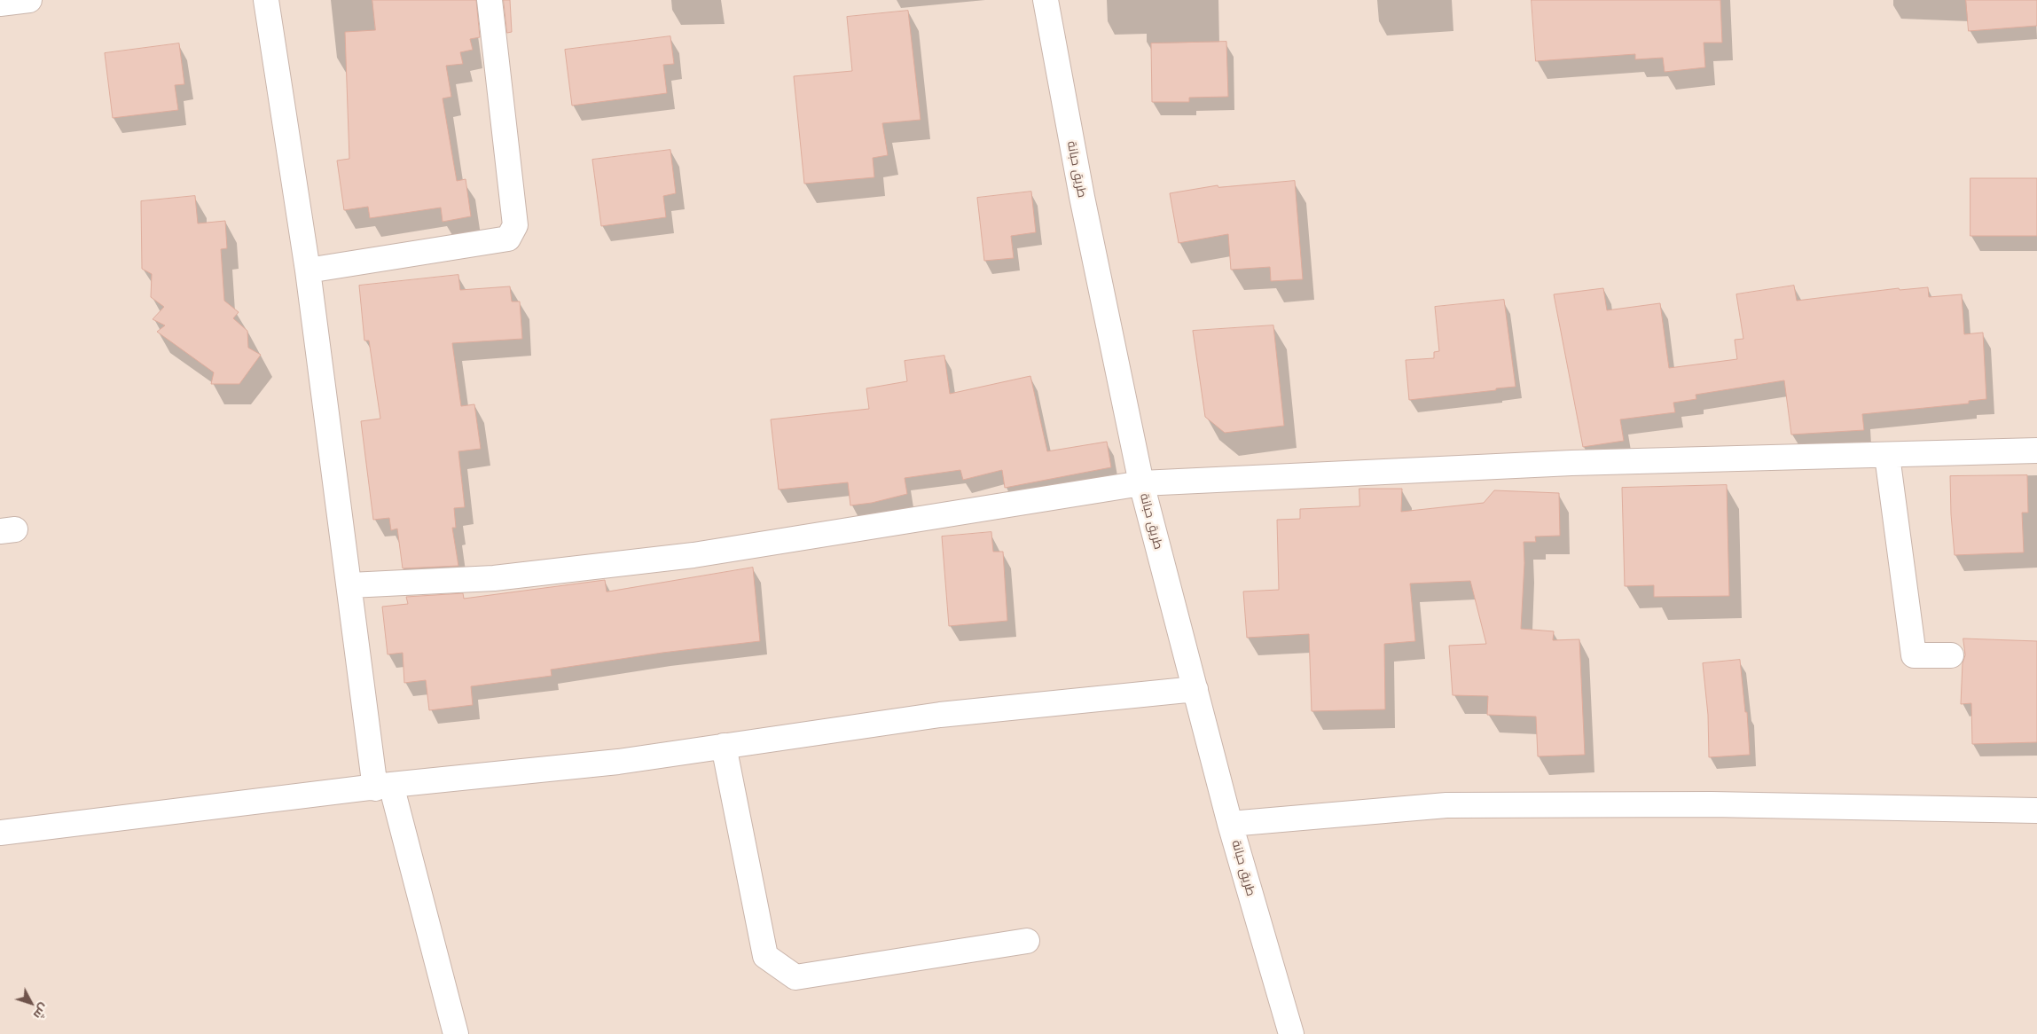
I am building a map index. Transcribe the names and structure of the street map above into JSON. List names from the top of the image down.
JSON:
{
  "streets": {
    "street": ["طريق حبانة"]
  },
  "north": "bottom right"
}
